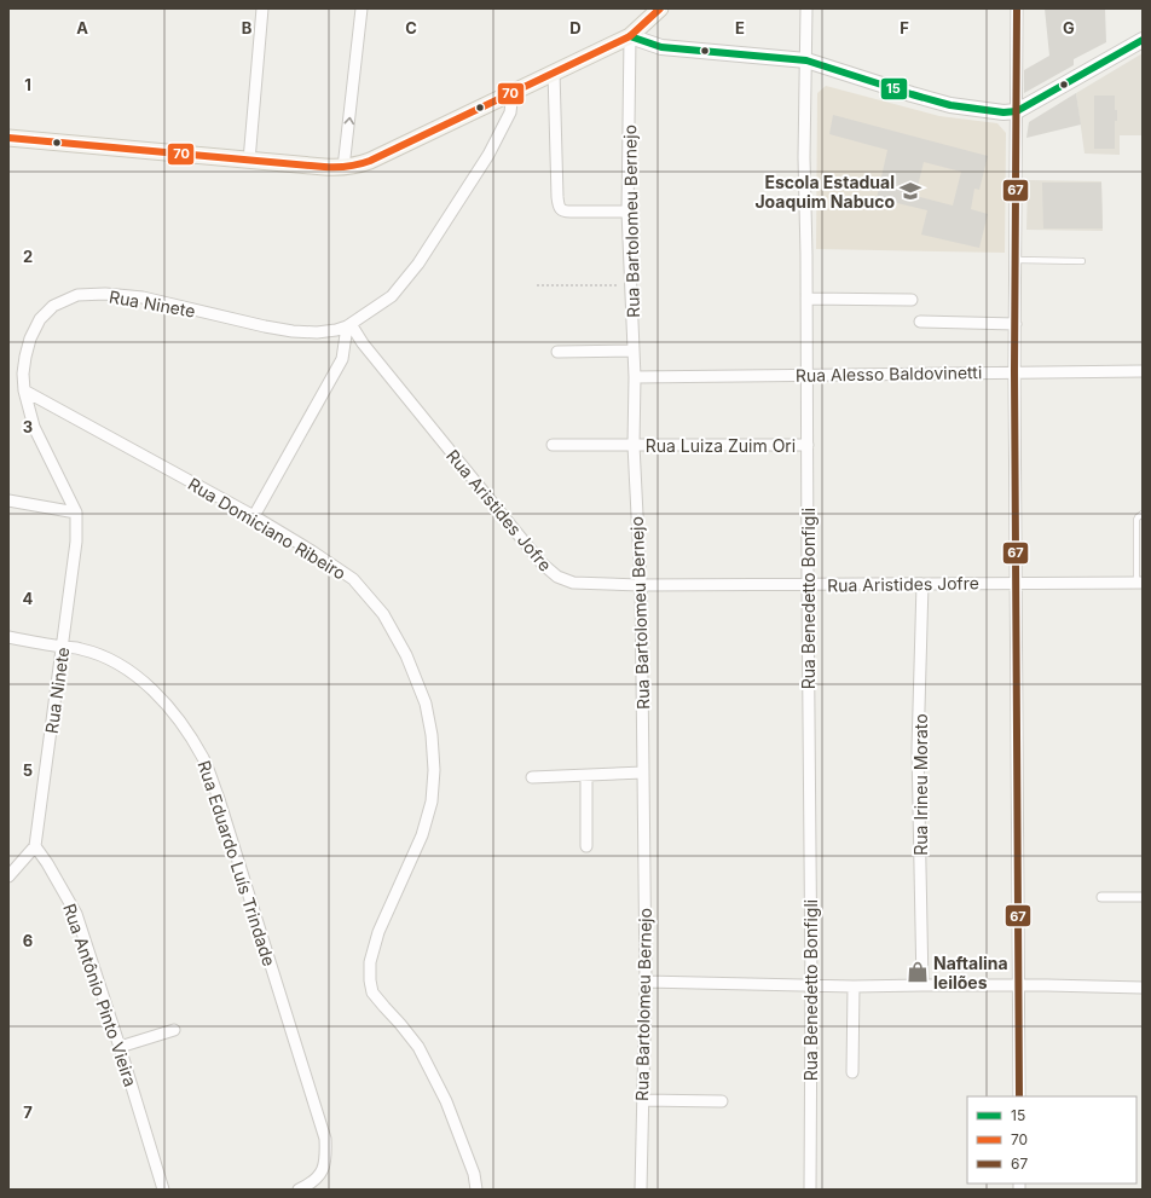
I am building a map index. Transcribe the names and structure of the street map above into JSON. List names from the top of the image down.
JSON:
{
  "streets": {
    "street": [
      "Rua Bartolomeu Bernejo",
      "Rua Ninete",
      "Rua Alesso Baldovinetti",
      "Rua Luiza Zuim Ori",
      "Rua Aristides Jofre",
      "Rua Domiciano Ribeiro",
      "Rua Benedetto Bonfigli",
      "Rua Irineu Morato",
      "Rua Eduardo Luís Trindade",
      "Rua Antônio Pinto Vieira"
    ]
  },
  "crossings": [
    ["Rua Bartolomeu Bernejo", "Rua Alesso Baldovinetti"],
    ["Rua Bartolomeu Bernejo", "Rua Luiza Zuim Ori"],
    ["Rua Bartolomeu Bernejo", "Rua Aristides Jofre"],
    ["Rua Ninete", "Rua Aristides Jofre"],
    ["Rua Ninete", "Rua Domiciano Ribeiro"],
    ["Rua Ninete", "Rua Eduardo Luís Trindade"],
    ["Rua Ninete", "Rua Antônio Pinto Vieira"],
    ["Rua Alesso Baldovinetti", "Rua Benedetto Bonfigli"],
    ["Rua Luiza Zuim Ori", "Rua Benedetto Bonfigli"],
    ["Rua Aristides Jofre", "Rua Benedetto Bonfigli"],
    ["Rua Aristides Jofre", "Rua Irineu Morato"]
  ],
  "places": {
    "school or university": ["Escola Estadual Joaquim Nabuco"],
    "shop": ["Naftalina leilões"]
  },
  "lines": ["transit line 70", "transit line 67", "transit line 15"],
  "legend": ["15", "70", "67"],
  "grid": {
    "columns": [
      "A",
      "B",
      "C",
      "D",
      "E",
      "F",
      "G"
    ],
    "rows": [
      "1",
      "2",
      "3",
      "4",
      "5",
      "6",
      "7"
    ]
  }
}
